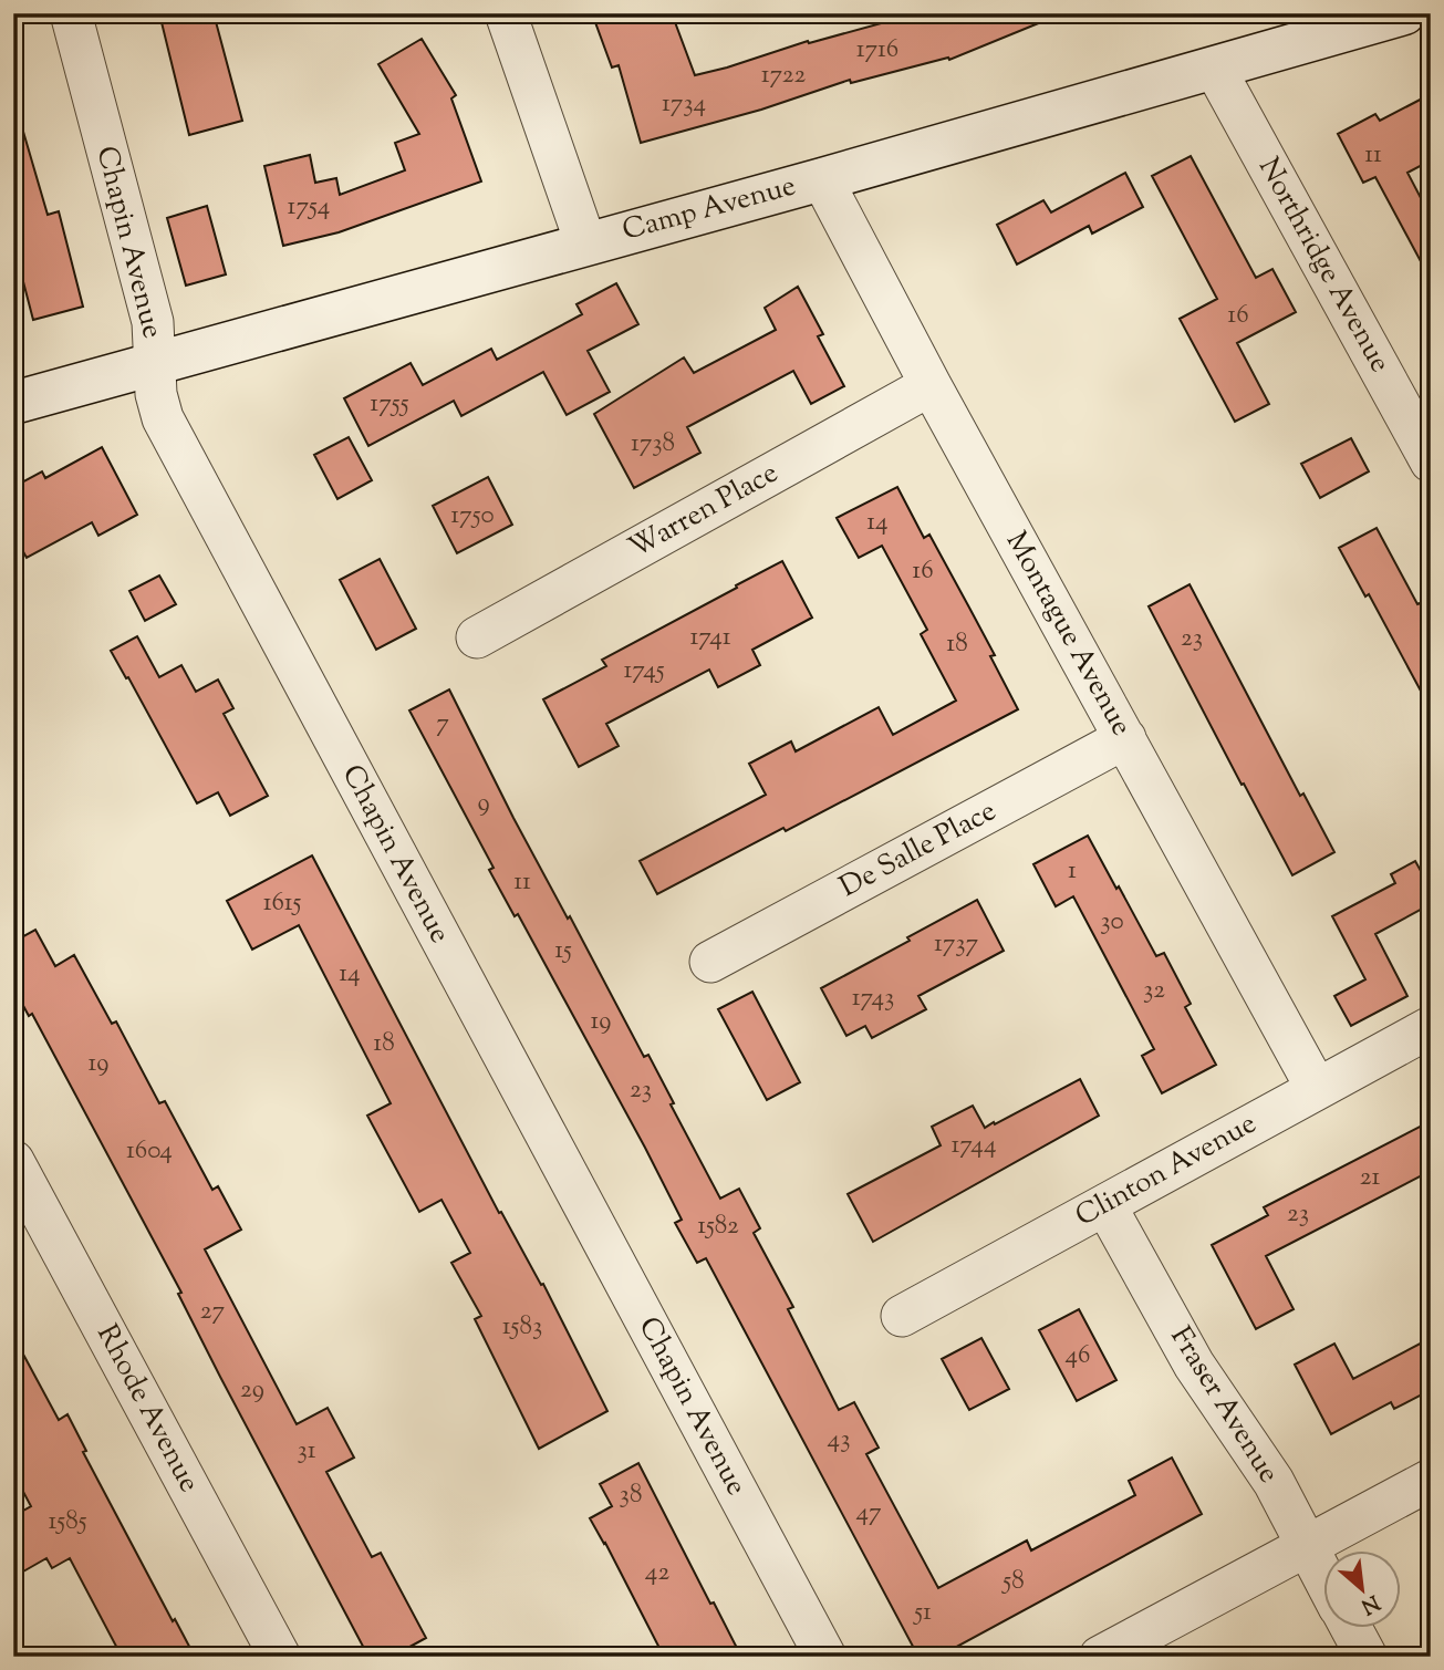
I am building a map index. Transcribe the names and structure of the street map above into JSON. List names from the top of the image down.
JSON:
{
  "streets": {
    "street": [
      "Camp Avenue",
      "Chapin Avenue",
      "Northridge Avenue",
      "Warren Place",
      "Montague Avenue",
      "De Salle Place",
      "Clinton Avenue",
      "Fraser Avenue",
      "Rhode Avenue"
    ]
  },
  "crossings": [
    ["Camp Avenue", "Chapin Avenue"],
    ["Camp Avenue", "Northridge Avenue"],
    ["Camp Avenue", "Montague Avenue"],
    ["Warren Place", "Montague Avenue"],
    ["Montague Avenue", "De Salle Place"],
    ["Montague Avenue", "Clinton Avenue"],
    ["Clinton Avenue", "Fraser Avenue"]
  ],
  "house_numbers": [
    "1716",
    "1722",
    "1734",
    "11",
    "1754",
    "16",
    "1755",
    "1738",
    "1750",
    "14",
    "16",
    "1741",
    "23",
    "18",
    "1745",
    "7",
    "9",
    "1",
    "11",
    "1615",
    "30",
    "1737",
    "15",
    "14",
    "32",
    "1743",
    "19",
    "18",
    "19",
    "23",
    "1744",
    "1604",
    "21",
    "23",
    "1582",
    "27",
    "1583",
    "46",
    "29",
    "43",
    "31",
    "38",
    "47",
    "1585",
    "42",
    "58",
    "51"
  ],
  "north": "bottom right"
}
